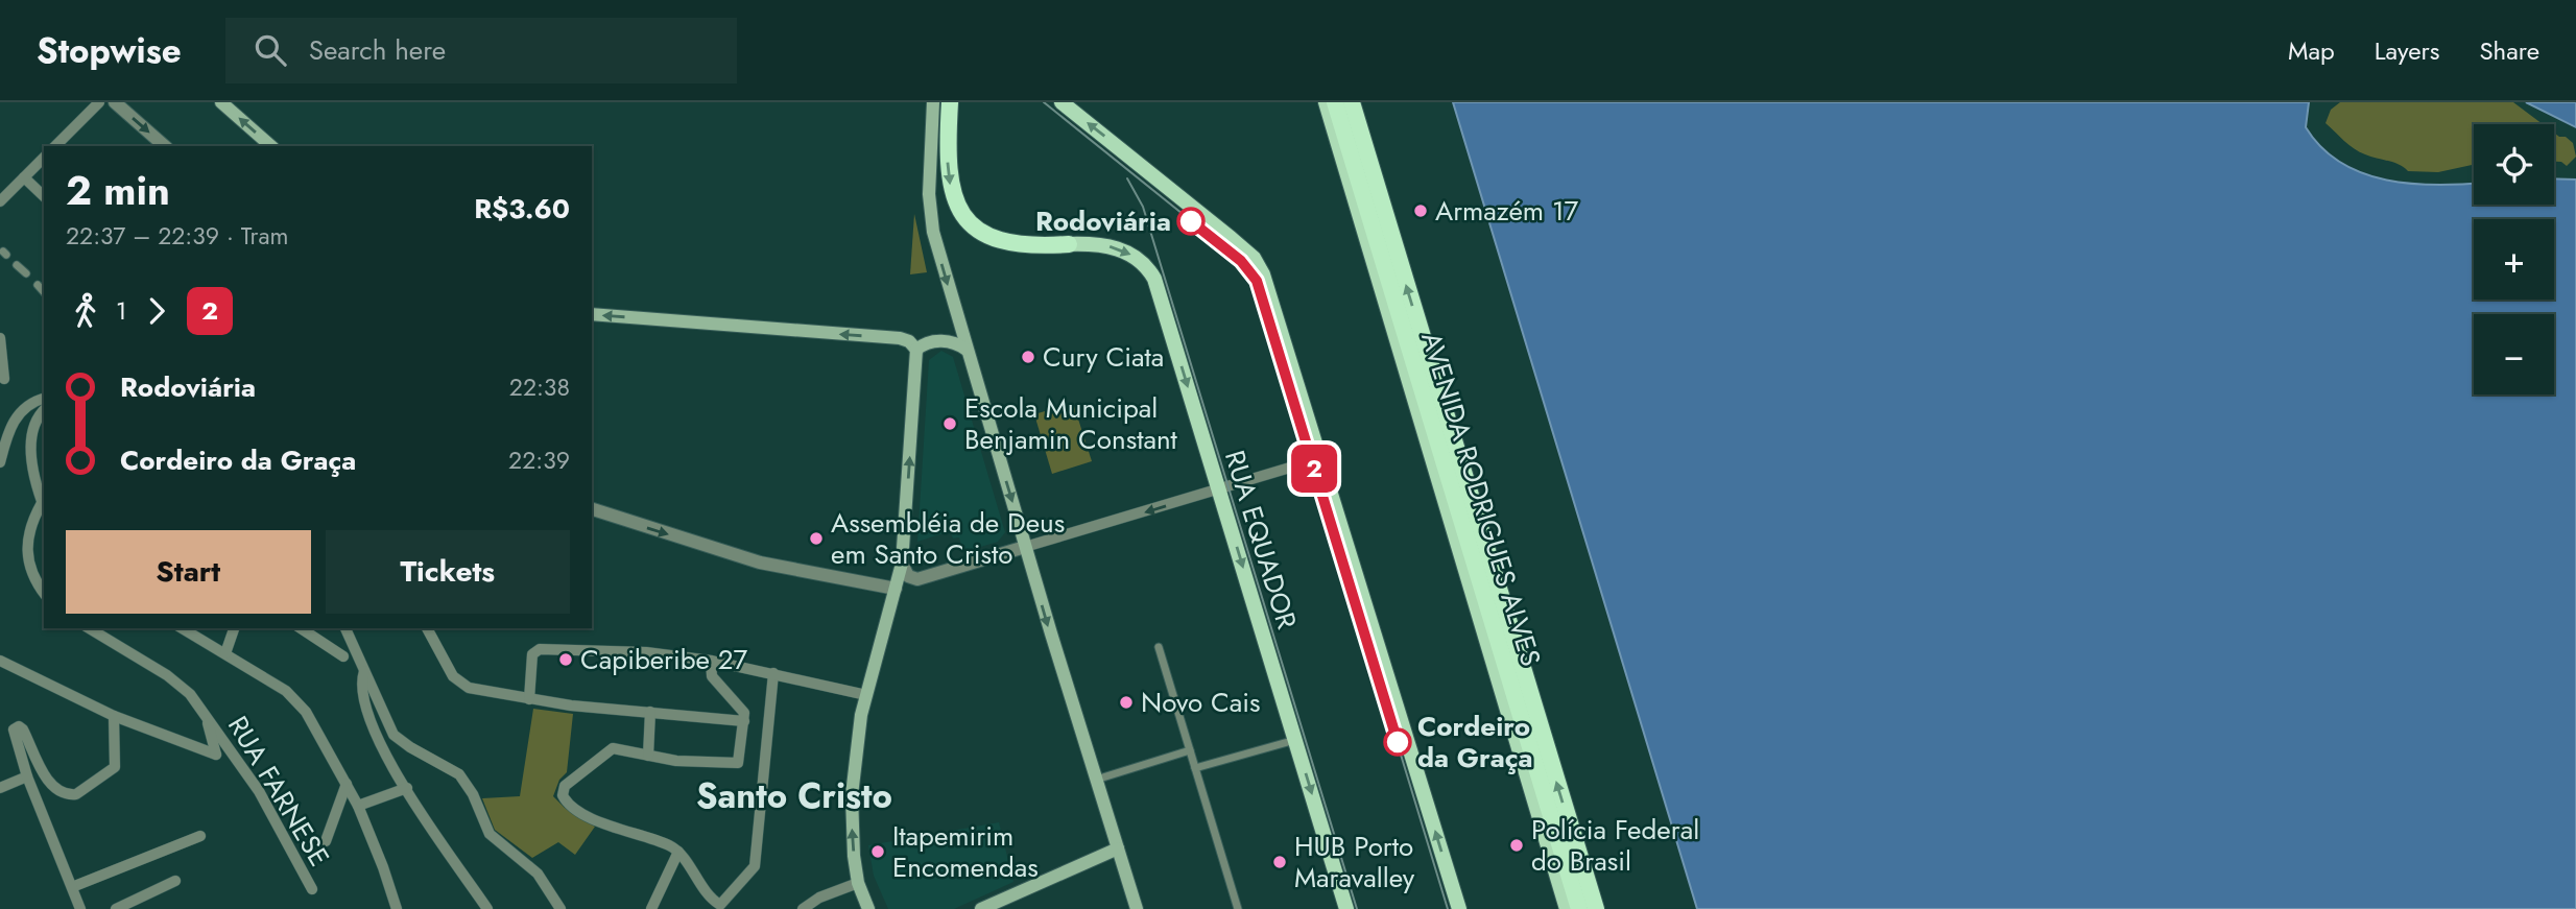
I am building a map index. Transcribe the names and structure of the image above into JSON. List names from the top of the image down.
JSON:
{
  "streets": {
    "highway": ["AVENIDA RODRIGUES ALVES"],
    "main road": ["RUA EQUADOR"],
    "street": ["RUA FARNESE"]
  },
  "districts": ["Santo Cristo"],
  "places": [
    "Armazém 17",
    "Rodoviária",
    "Cury Ciata",
    "Escola Municipal Benjamin Constant",
    "Assembléia de Deus em Santo Cristo",
    "Capiberibe 27",
    "Novo Cais",
    "Cordeiro da Graça",
    "Polícia Federal do Brasil",
    "Itapemirim Encomendas",
    "HUB Porto Maravalley"
  ],
  "lines": ["tram line 2"],
  "page": {
    "header": "Stopwise",
    "search": "Search here",
    "nav": ["Map", "Layers", "Share"],
    "on_map": "2",
    "map_buttons": ["+", "−"],
    "heading": ["2 min", "22:37 – 22:39 · Tram", "R$3.60"],
    "legs": ["1", "2"],
    "list": [
      {
        "name": "Rodoviária",
        "value": "22:38"
      },
      {
        "name": "Cordeiro da Graça",
        "value": "22:39"
      }
    ],
    "buttons": ["Start", "Tickets"]
  }
}
